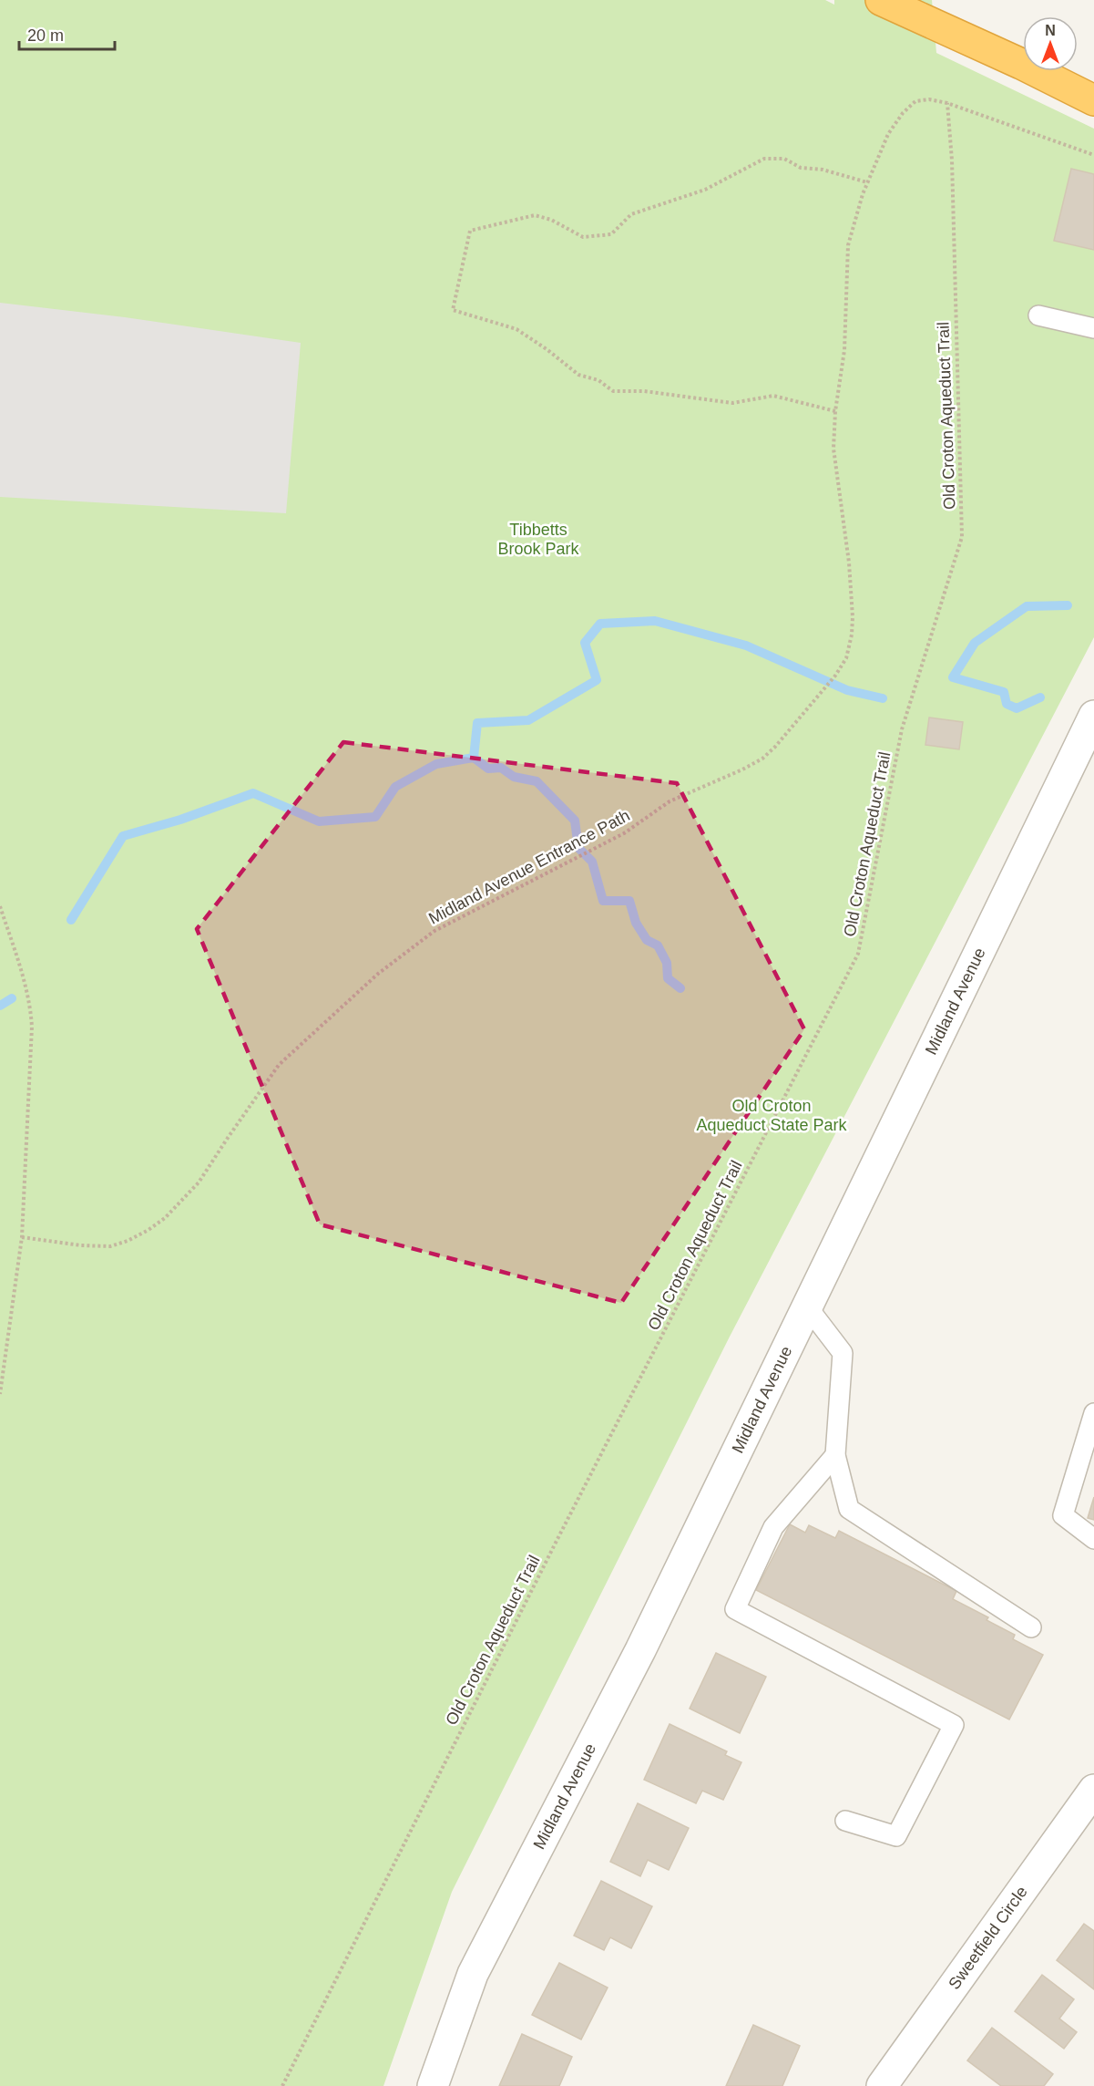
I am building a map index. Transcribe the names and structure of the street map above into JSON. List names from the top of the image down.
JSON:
{
  "streets": {
    "street": ["Midland Avenue", "Sweetfield Circle"],
    "path": ["Old Croton Aqueduct Trail", "Midland Avenue Entrance Path"]
  },
  "crossings": [
    ["Old Croton Aqueduct Trail", "Midland Avenue Entrance Path"]
  ],
  "parks": ["Tibbetts Brook Park", "Old Croton Aqueduct State Park"],
  "scale_bar": "20 m",
  "north": "top"
}
